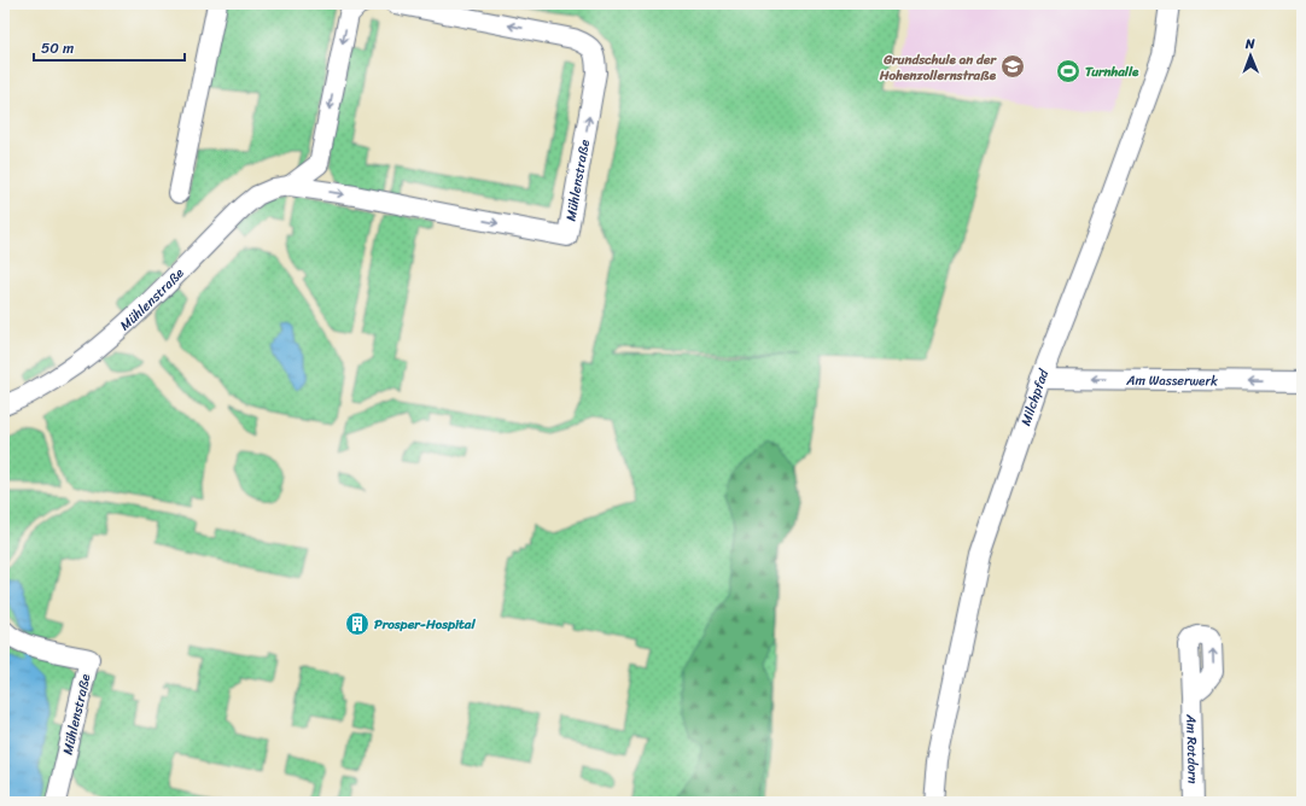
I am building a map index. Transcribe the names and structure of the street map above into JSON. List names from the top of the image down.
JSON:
{
  "streets": {
    "street": [
      "Mühlenstraße",
      "Am Wasserwerk",
      "Milchpfad",
      "Am Rotdorn"
    ]
  },
  "crossings": [
    ["Am Wasserwerk", "Milchpfad"]
  ],
  "one_way": ["Am Wasserwerk"],
  "places": {
    "school or university": ["Grundschule an der Hohenzollernstraße"],
    "sports": ["Turnhalle"],
    "building": ["Prosper-Hospital"]
  },
  "scale_bar": "50 m",
  "north": "top"
}
